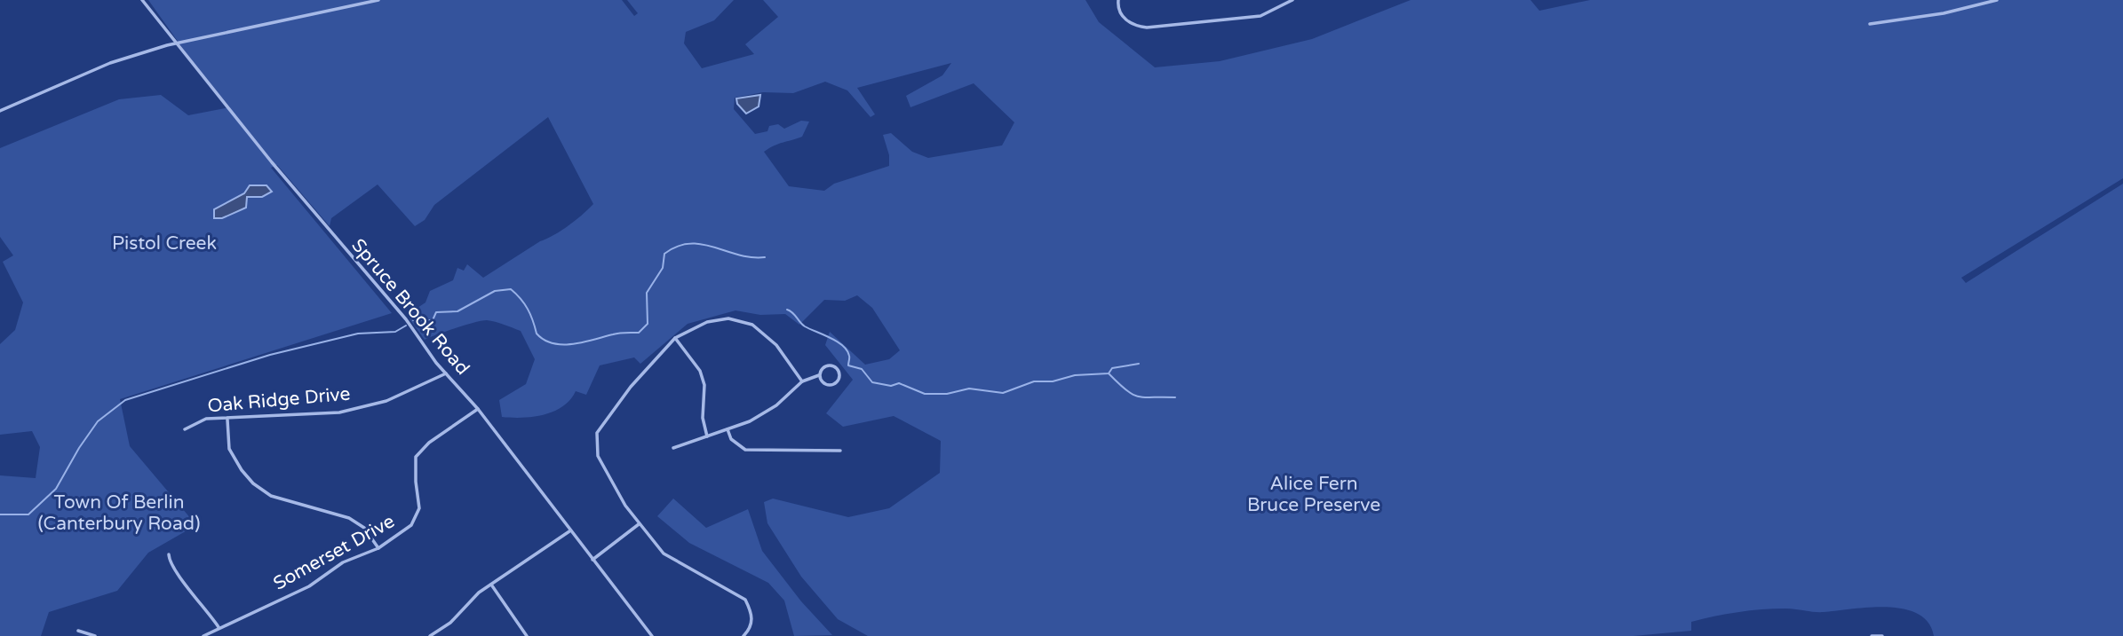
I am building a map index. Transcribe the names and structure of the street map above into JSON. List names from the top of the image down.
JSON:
{
  "streets": {
    "street": ["Spruce Brook Road", "Oak Ridge Drive", "Somerset Drive"]
  },
  "crossings": [
    ["Spruce Brook Road", "Oak Ridge Drive"],
    ["Spruce Brook Road", "Somerset Drive"]
  ],
  "parks": ["Pistol Creek", "Alice Fern Bruce Preserve", "Town Of Berlin (Canterbury Road)"]
}
